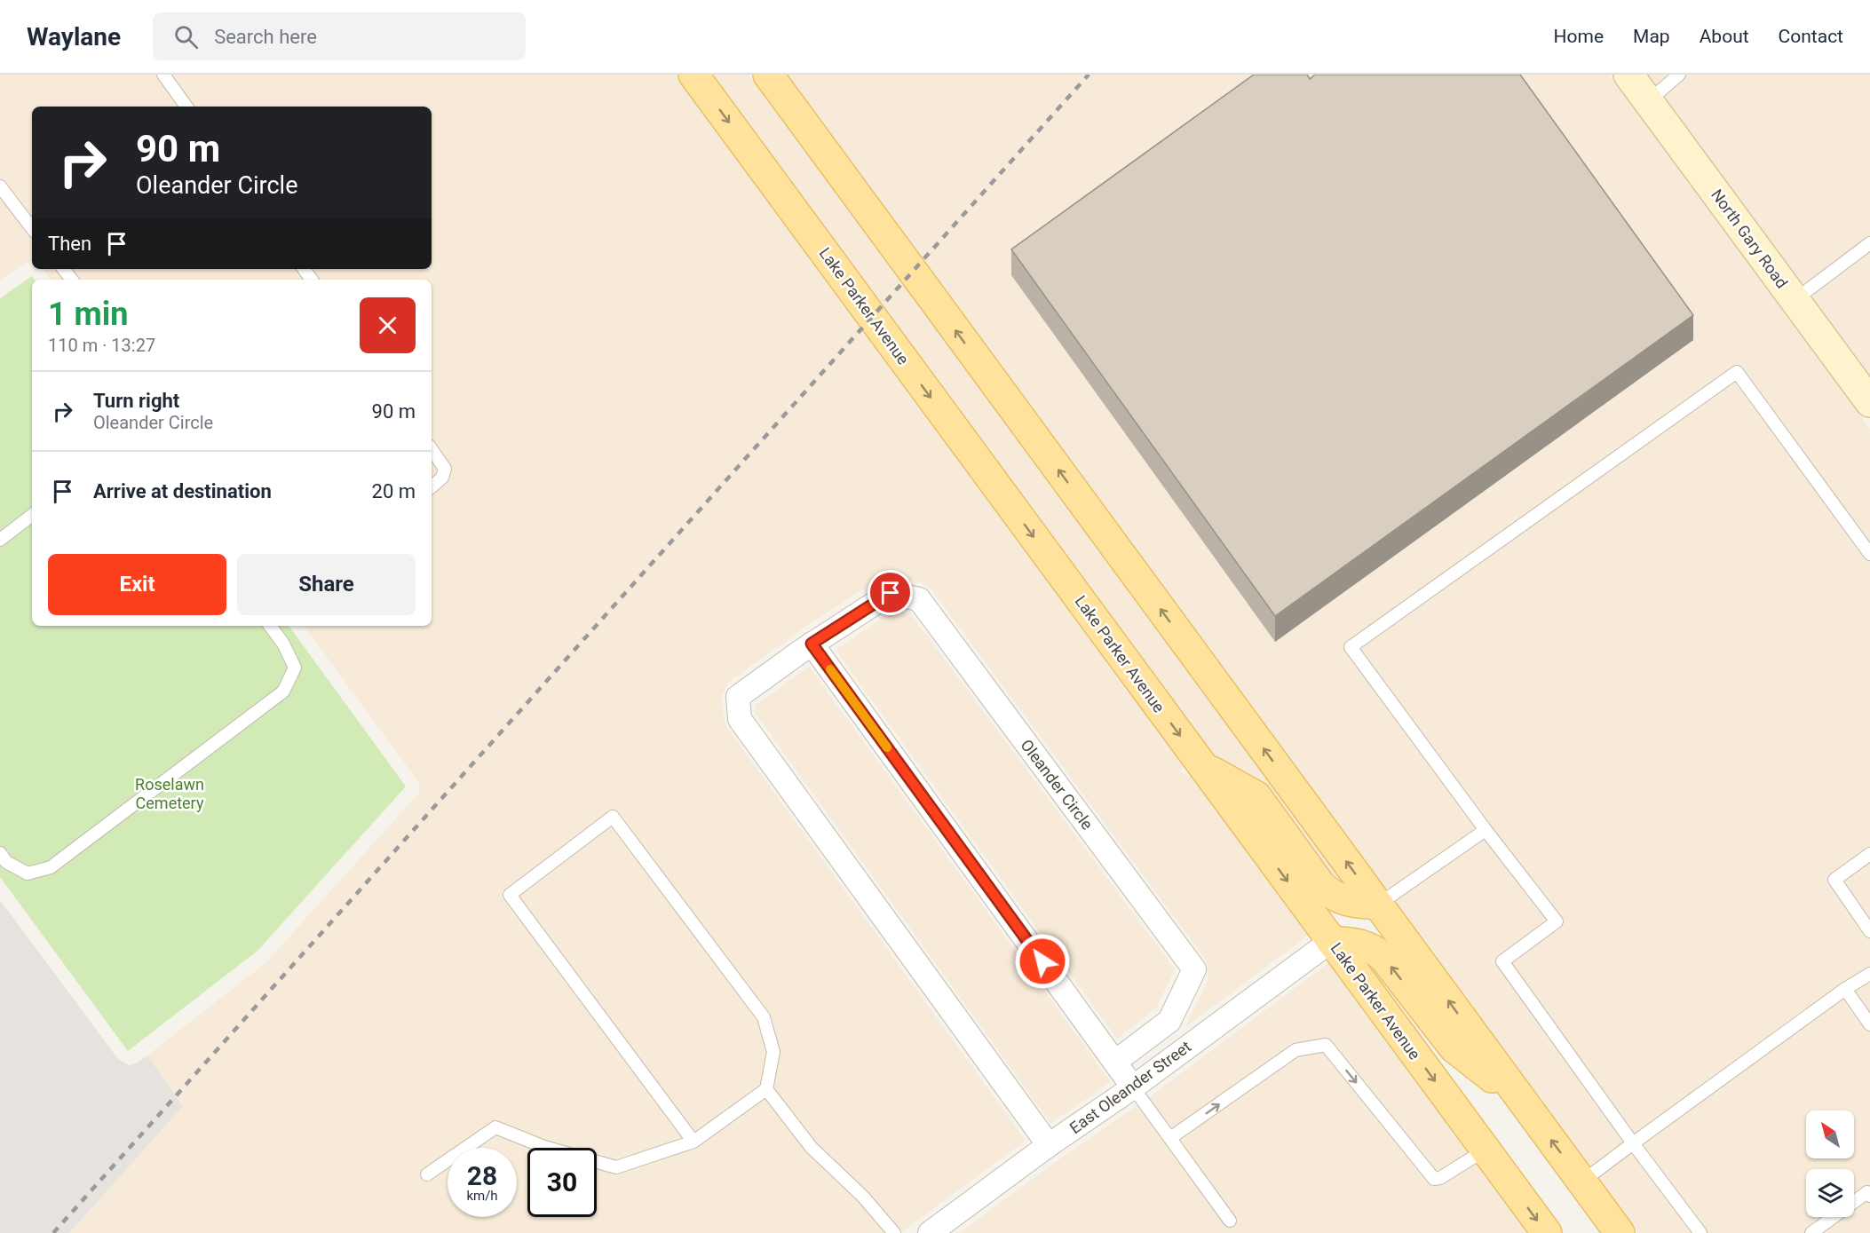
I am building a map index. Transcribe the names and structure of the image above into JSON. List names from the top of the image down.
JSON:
{
  "streets": {
    "main road": ["North Gary Road", "Lake Parker Avenue"],
    "street": ["Oleander Circle", "East Oleander Street"]
  },
  "crossings": [
    ["Lake Parker Avenue", "East Oleander Street"],
    ["Oleander Circle", "East Oleander Street"]
  ],
  "parks": ["Roselawn Cemetery"],
  "north": "top left",
  "page": {
    "header": "Waylane",
    "search": "Search here",
    "nav": [
      "Home",
      "Map",
      "About",
      "Contact"
    ],
    "turn": ["90 m", "Oleander Circle"],
    "then": "Then",
    "heading": ["1 min", "110 m · 13:27"],
    "list": [
      {
        "name": "Turn right",
        "note": "Oleander Circle",
        "value": "90 m"
      },
      {
        "name": "Arrive at destination",
        "value": "20 m"
      }
    ],
    "buttons": ["Exit", "Share"],
    "speed": "28 km/h",
    "limit": "30"
  }
}
